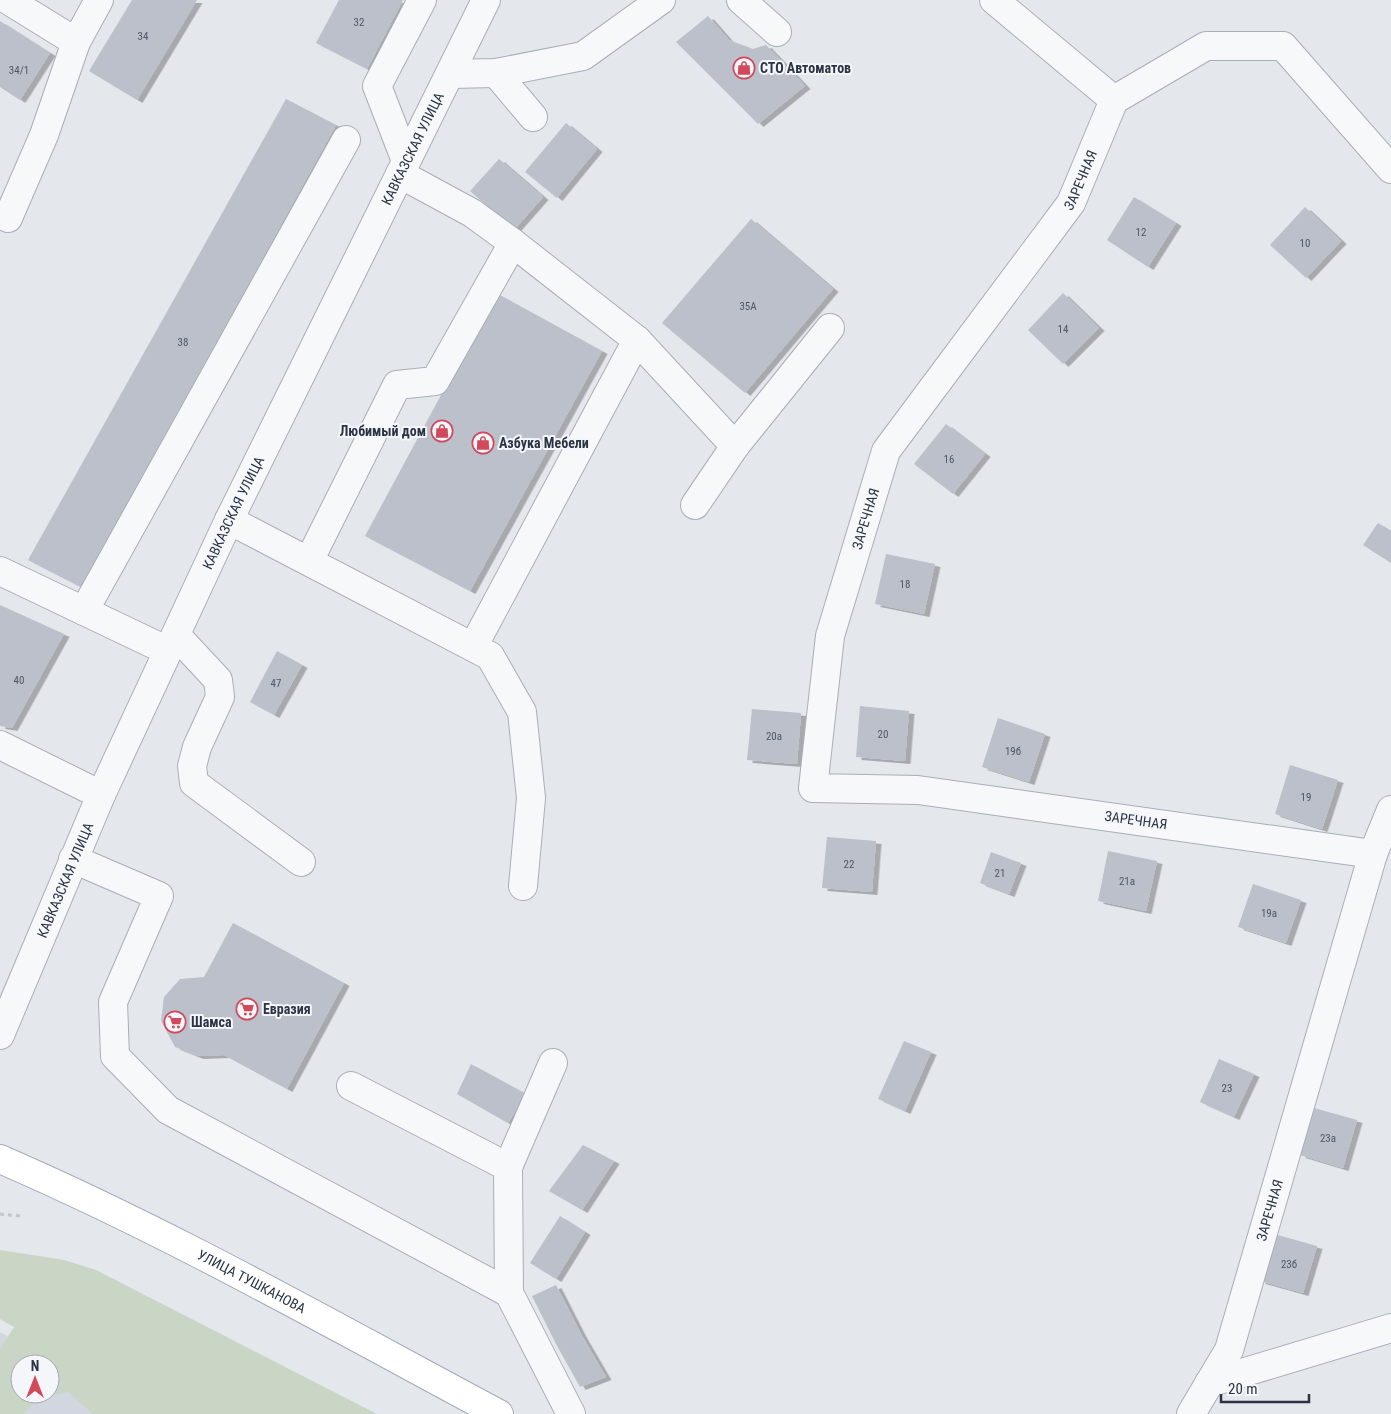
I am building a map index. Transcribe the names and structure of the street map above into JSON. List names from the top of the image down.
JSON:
{
  "streets": {
    "main road": ["УЛИЦА ТУШКАНОВА"],
    "street": ["КАВКАЗСКАЯ УЛИЦА", "ЗАРЕЧНАЯ"]
  },
  "places": {
    "shop": ["СТО Автоматов", "Любимый дом", "Азбука Мебели"],
    "supermarket": ["Евразия", "Шамса"]
  },
  "house_numbers": [
    "32",
    "34",
    "34/1",
    "12",
    "10",
    "35А",
    "14",
    "38",
    "16",
    "18",
    "40",
    "47",
    "20",
    "20а",
    "19б",
    "19",
    "22",
    "21",
    "21а",
    "19а",
    "23",
    "23а",
    "23б"
  ],
  "scale_bar": "20 m",
  "north": "top"
}
